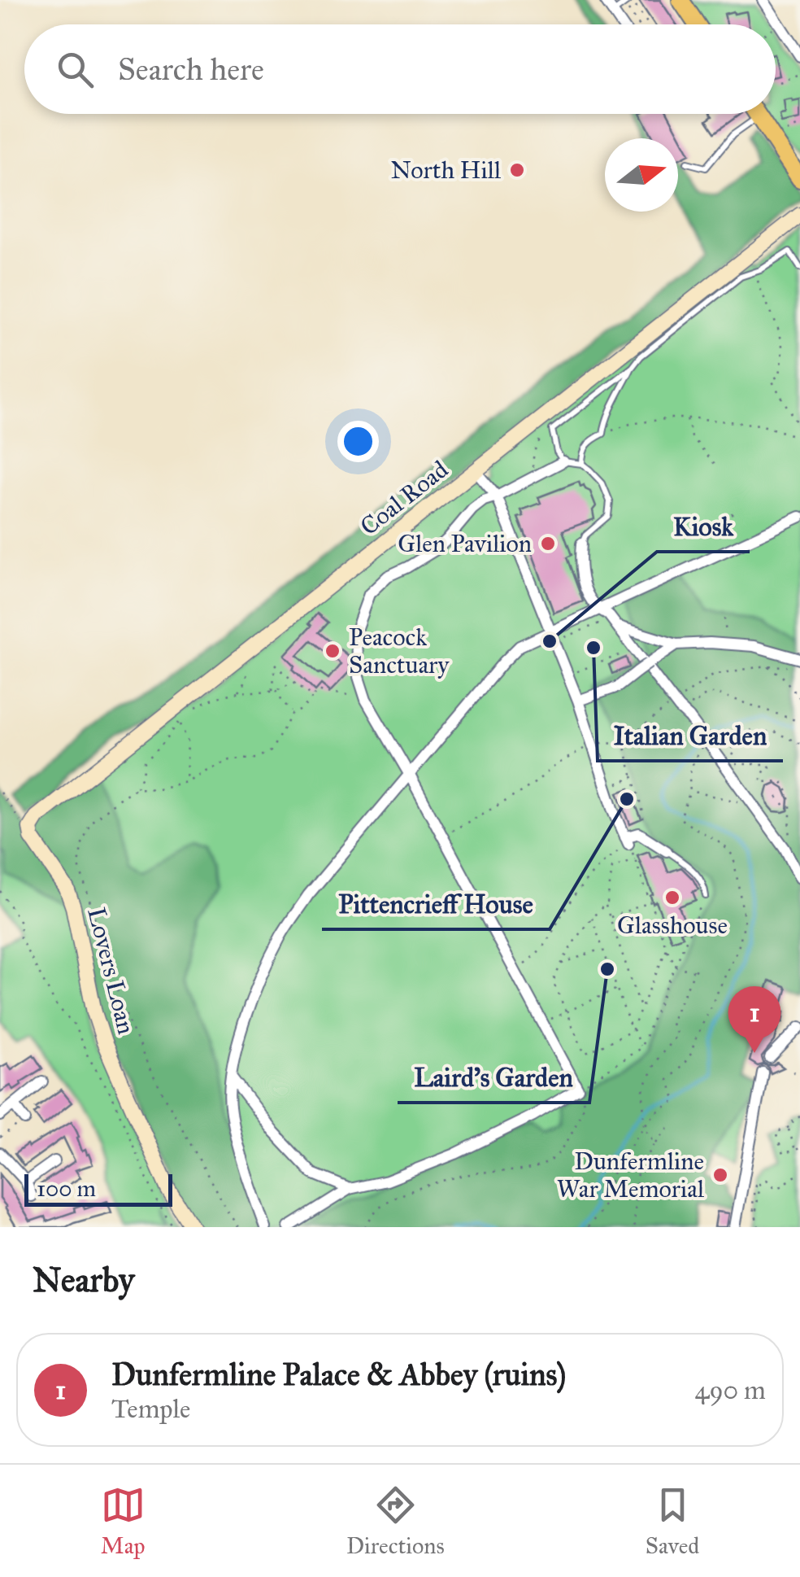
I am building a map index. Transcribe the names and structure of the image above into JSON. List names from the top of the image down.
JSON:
{
  "streets": {
    "street": ["Coal Road", "Lovers Loan"]
  },
  "crossings": [
    ["Coal Road", "Lovers Loan"]
  ],
  "places": [
    "North Hill",
    "Glen Pavilion",
    "Kiosk",
    "Italian Garden",
    "Peacock Sanctuary",
    "Pittencrieff House",
    "Glasshouse",
    "Laird's Garden",
    "Dunfermline War Memorial"
  ],
  "scale_bar": "100 m",
  "north": "right",
  "page": {
    "search": "Search here",
    "pins": "1",
    "scale": "100 m",
    "heading": "Nearby",
    "list": [
      {
        "mark": "1",
        "name": "Dunfermline Palace & Abbey (ruins)",
        "note": "Temple",
        "value": "490 m"
      }
    ],
    "nav": ["Map", "Directions", "Saved"]
  }
}
